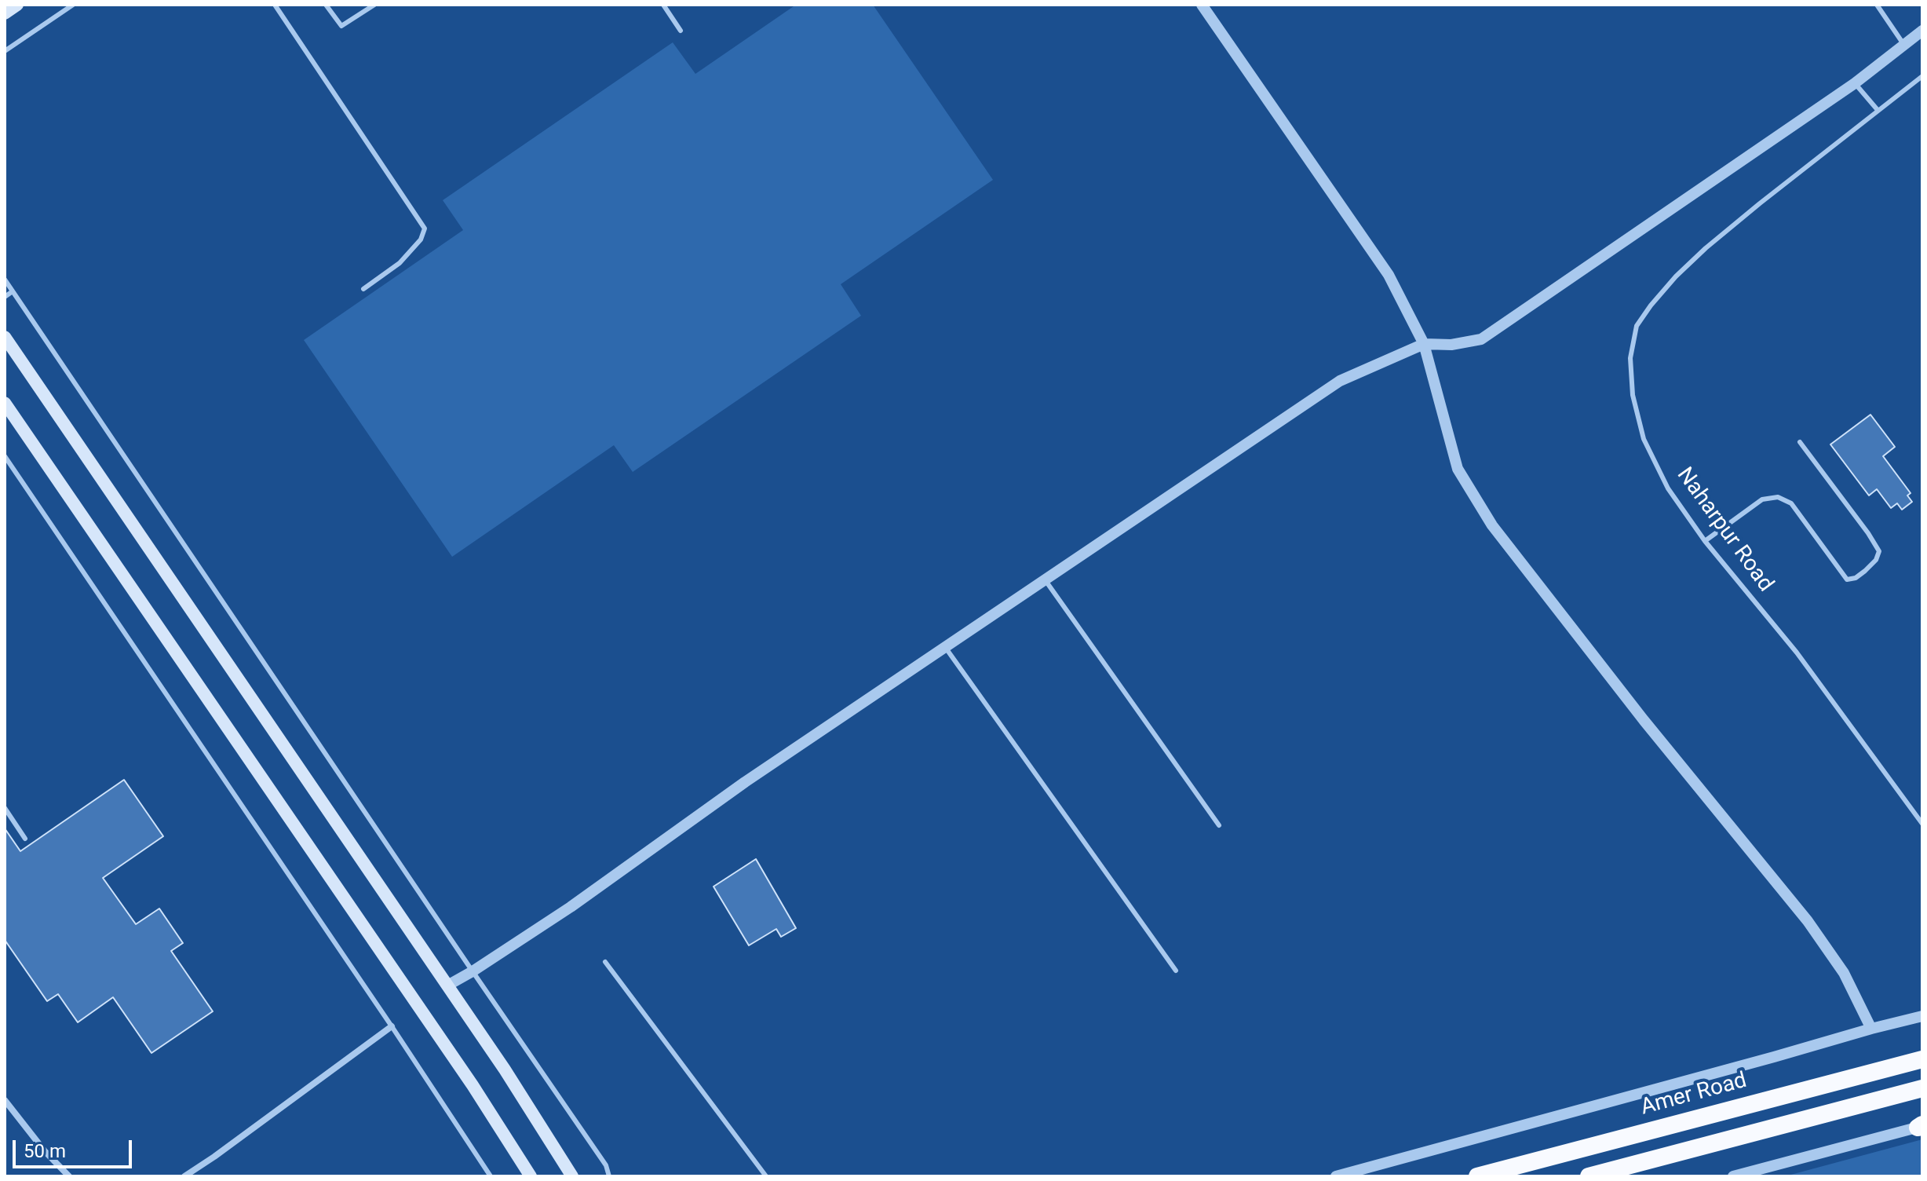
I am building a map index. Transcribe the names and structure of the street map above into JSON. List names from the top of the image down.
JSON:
{
  "streets": {
    "highway": ["Amer Road"],
    "lane": ["Naharpur Road"]
  },
  "scale_bar": "50 m"
}
